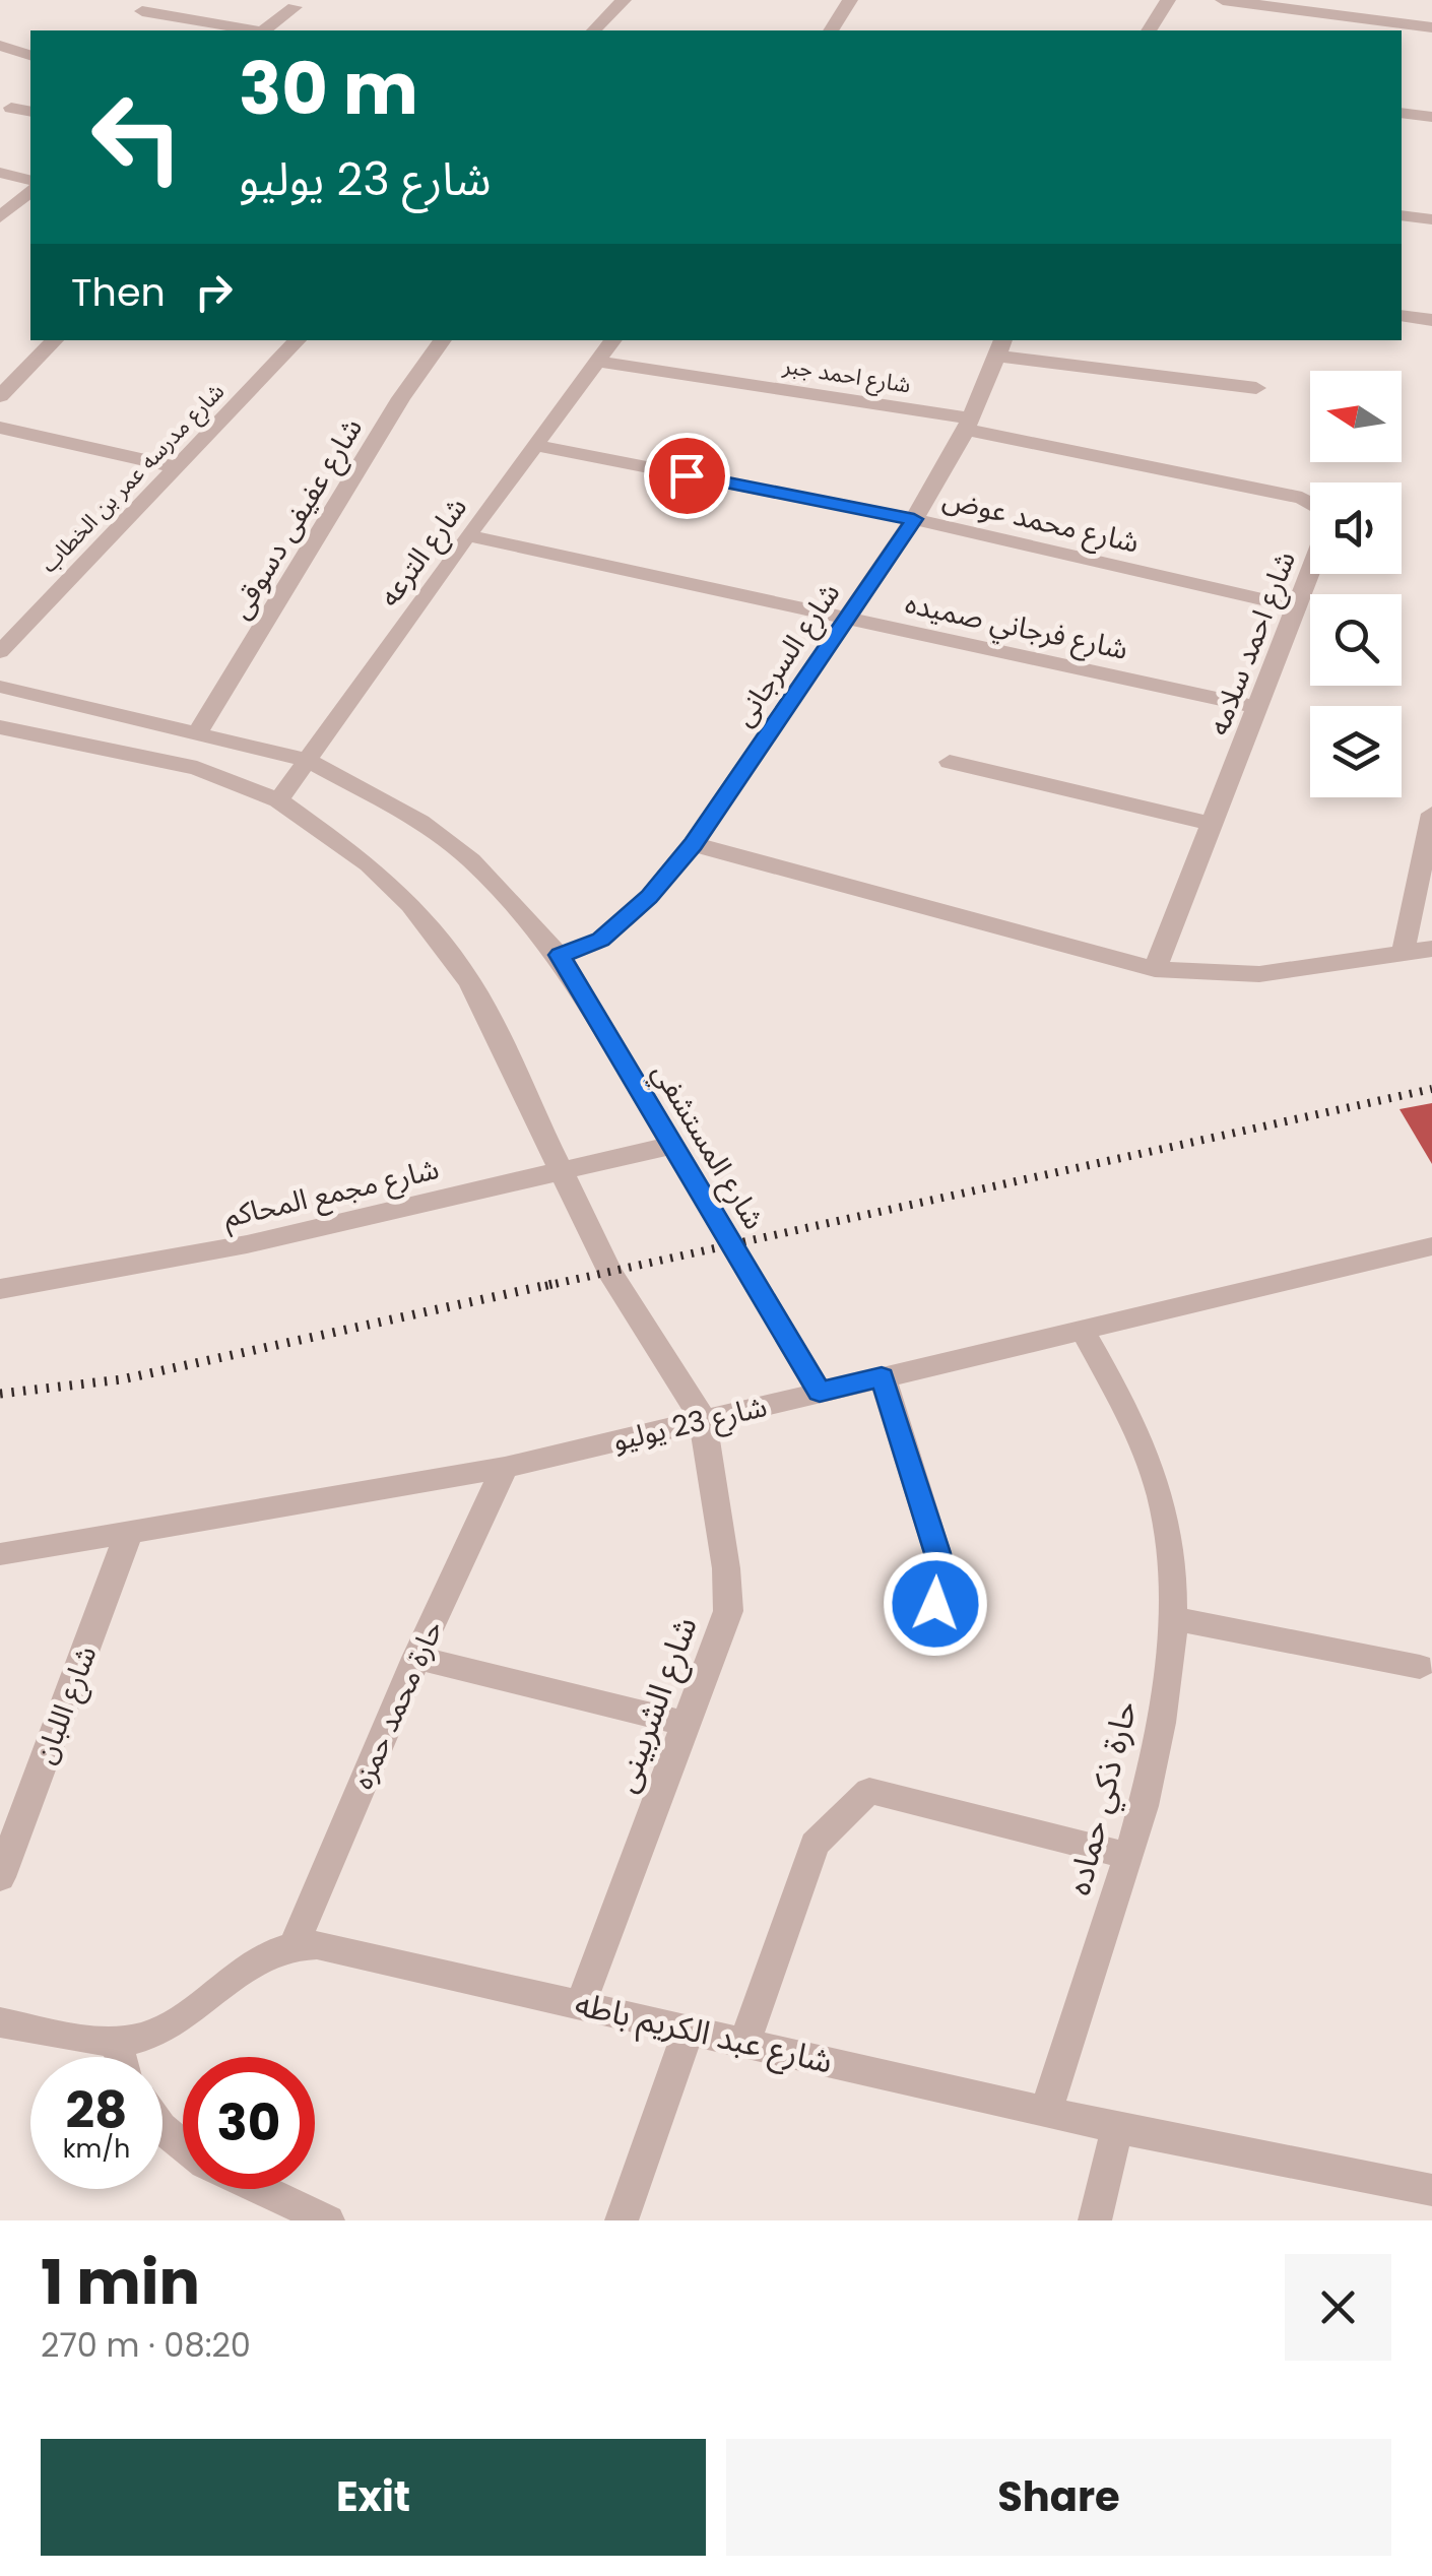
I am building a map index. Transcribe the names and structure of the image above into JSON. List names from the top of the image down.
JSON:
{
  "streets": {
    "street": [
      "شارع احمد جبر",
      "شارع مدرسه عمر بن الخطاب",
      "شارع عفيفى دسوقى",
      "شارع محمد عوض",
      "شارع الترعه",
      "شارع فرجاني صميده",
      "شارع احمد سلامه",
      "شارع السرجانى",
      "شارع المستشفي",
      "شارع مجمع المحاكم",
      "شارع 23 يوليو",
      "شارع اللبان",
      "حارة محمد حمزه",
      "شارع الشربينى",
      "حارة ذكي حماده",
      "شارع عبد الكريم باطه"
    ]
  },
  "crossings": [
    ["شارع احمد جبر", "شارع الترعه"],
    ["شارع احمد جبر", "شارع احمد سلامه"],
    ["شارع احمد جبر", "شارع السرجانى"],
    ["شارع عفيفى دسوقى", "شارع المستشفي"],
    ["شارع محمد عوض", "شارع الترعه"],
    ["شارع محمد عوض", "شارع احمد سلامه"],
    ["شارع محمد عوض", "شارع السرجانى"],
    ["شارع الترعه", "شارع فرجاني صميده"],
    ["شارع الترعه", "شارع المستشفي"],
    ["شارع فرجاني صميده", "شارع احمد سلامه"],
    ["شارع فرجاني صميده", "شارع السرجانى"],
    ["شارع احمد سلامه", "شارع السرجانى"],
    ["شارع السرجانى", "شارع المستشفي"],
    ["شارع المستشفي", "شارع مجمع المحاكم"],
    ["شارع المستشفي", "شارع 23 يوليو"],
    ["شارع 23 يوليو", "شارع اللبان"],
    ["شارع 23 يوليو", "حارة محمد حمزه"],
    ["شارع 23 يوليو", "شارع الشربينى"],
    ["شارع 23 يوليو", "حارة ذكي حماده"],
    ["حارة محمد حمزه", "شارع عبد الكريم باطه"],
    ["شارع الشربينى", "شارع عبد الكريم باطه"],
    ["حارة ذكي حماده", "شارع عبد الكريم باطه"]
  ],
  "north": "left",
  "page": {
    "turn": ["30 m", "شارع 23 يوليو"],
    "then": "Then",
    "speed": "28 km/h",
    "limit": "30",
    "heading": ["1 min", "270 m · 08:20"],
    "buttons": ["Exit", "Share"]
  }
}
